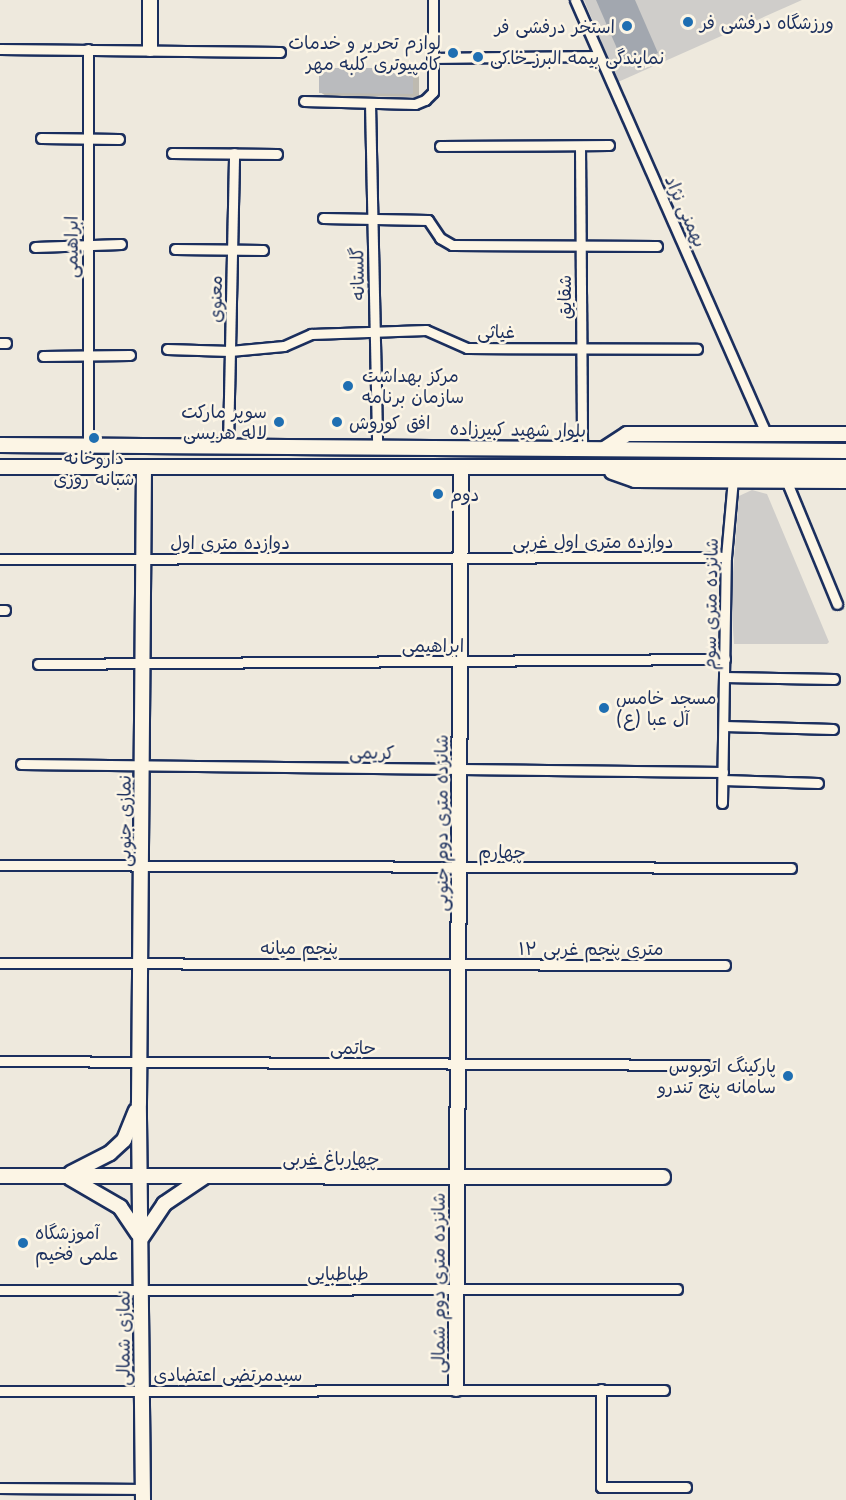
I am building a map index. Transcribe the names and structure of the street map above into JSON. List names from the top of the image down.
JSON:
{
  "streets": {
    "street": [
      "بهمنی نژاد",
      "ابراهیمی",
      "گلستانه",
      "شقایق",
      "معنوی",
      "غیاثی",
      "بلوار شهید کبیرزاده",
      "دوازده متری اول غربی",
      "دوازده متری اول",
      "شانزده متری سوم",
      "کریمی",
      "نمازی جنوبی",
      "شانزده متری دوم جنوبی",
      "چهارم",
      "پنجم میانه",
      "۱۲ متری پنجم غربی",
      "حاتمی",
      "چهارباغ غربی",
      "طباطبایی",
      "شانزده متری دوم شمالی",
      "نمازی شمالی",
      "سیدمرتضی اعتضادی"
    ]
  },
  "crossings": [
    ["بهمنی نژاد", "بلوار شهید کبیرزاده"],
    ["ابراهیمی", "بلوار شهید کبیرزاده"],
    ["ابراهیمی", "شانزده متری سوم"],
    ["ابراهیمی", "نمازی جنوبی"],
    ["ابراهیمی", "شانزده متری دوم جنوبی"],
    ["گلستانه", "غیاثی"],
    ["گلستانه", "بلوار شهید کبیرزاده"],
    ["شقایق", "غیاثی"],
    ["شقایق", "بلوار شهید کبیرزاده"],
    ["معنوی", "غیاثی"],
    ["معنوی", "بلوار شهید کبیرزاده"],
    ["دوازده متری اول غربی", "دوازده متری اول"],
    ["دوازده متری اول غربی", "شانزده متری سوم"],
    ["دوازده متری اول غربی", "شانزده متری دوم جنوبی"],
    ["دوازده متری اول", "نمازی جنوبی"],
    ["دوازده متری اول", "شانزده متری دوم جنوبی"],
    ["شانزده متری سوم", "کریمی"],
    ["کریمی", "نمازی جنوبی"],
    ["کریمی", "شانزده متری دوم جنوبی"],
    ["نمازی جنوبی", "چهارم"],
    ["نمازی جنوبی", "پنجم میانه"],
    ["نمازی جنوبی", "حاتمی"],
    ["نمازی جنوبی", "چهارباغ غربی"],
    ["نمازی جنوبی", "نمازی شمالی"],
    ["شانزده متری دوم جنوبی", "چهارم"],
    ["شانزده متری دوم جنوبی", "پنجم میانه"],
    ["شانزده متری دوم جنوبی", "۱۲ متری پنجم غربی"],
    ["شانزده متری دوم جنوبی", "حاتمی"],
    ["شانزده متری دوم جنوبی", "چهارباغ غربی"],
    ["شانزده متری دوم جنوبی", "شانزده متری دوم شمالی"],
    ["پنجم میانه", "۱۲ متری پنجم غربی"],
    ["چهارباغ غربی", "شانزده متری دوم شمالی"],
    ["چهارباغ غربی", "نمازی شمالی"],
    ["طباطبایی", "شانزده متری دوم شمالی"],
    ["طباطبایی", "نمازی شمالی"],
    ["شانزده متری دوم شمالی", "سیدمرتضی اعتضادی"],
    ["نمازی شمالی", "سیدمرتضی اعتضادی"]
  ],
  "places": [
    "ورزشگاه درفشی فر",
    "استخر درفشی فر",
    "لوازم تحریر و خدمات کامپیوتری کلبه مهر",
    "نمایندگی بیمه البرز خاکی",
    "مرکز بهداشت سازمان برنامه",
    "سوپر مارکت لاله هریسی",
    "افق کوروش",
    "داروخانه شبانه روزی",
    "دوم",
    "مسجد خامس آل عبا (ع)",
    "پارکینگ اتوبوس سامانه پنج تندرو",
    "آموزشگاه علمی فخیم"
  ]
}
